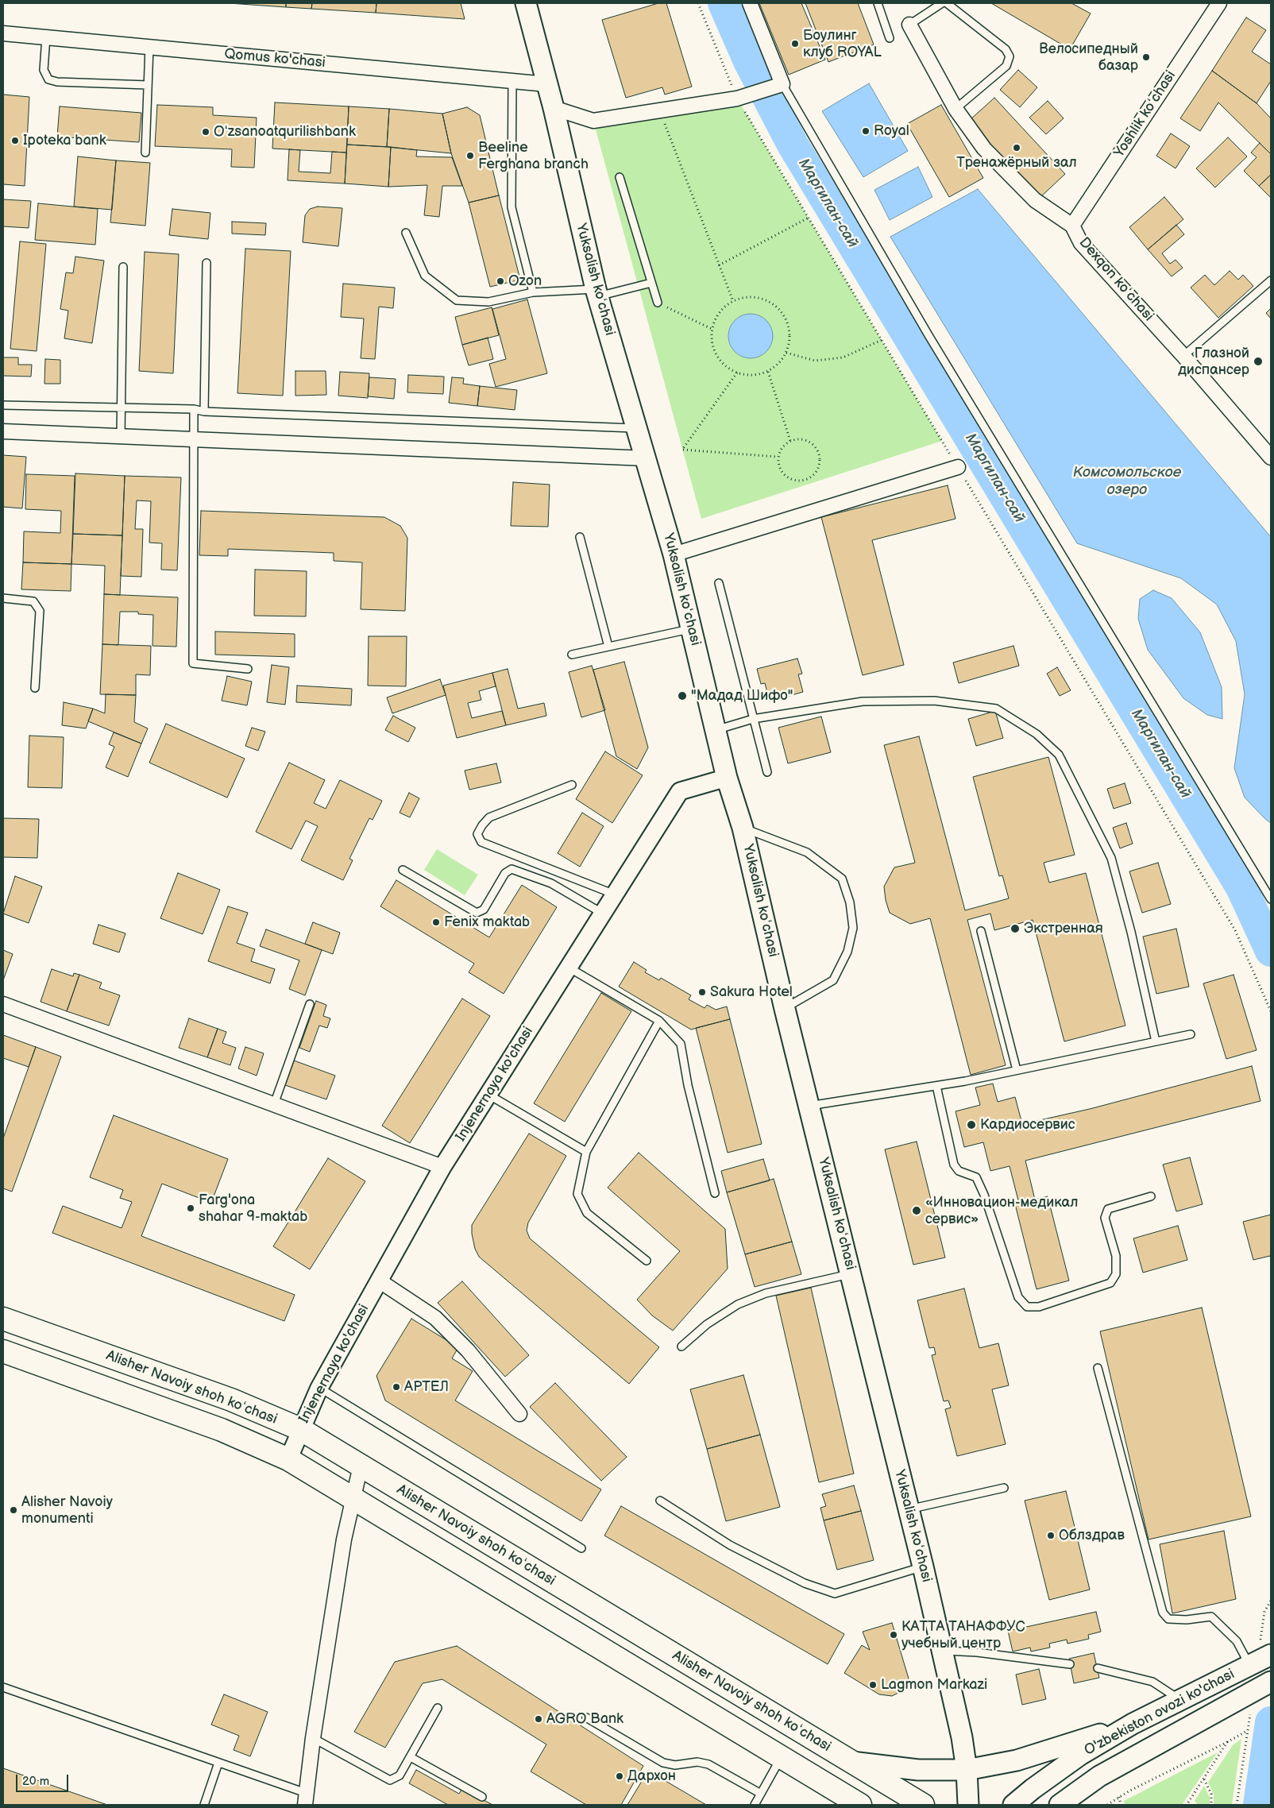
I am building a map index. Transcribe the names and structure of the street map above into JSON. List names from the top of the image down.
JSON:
{
  "streets": {
    "main road": ["Yuksalish koʻchasi", "Alisher Navoiy shoh koʻchasi", "O'zbekiston ovozi ko'chasi"],
    "street": [
      "Qomus ko'chasi",
      "Yoshlik koʻchasi",
      "Dexqon koʻchasi",
      "Injenernaya ko'chasi"
    ]
  },
  "crossings": [
    ["Qomus ko'chasi", "Yuksalish koʻchasi"],
    ["Yoshlik koʻchasi", "Dexqon koʻchasi"],
    ["Yuksalish koʻchasi", "Injenernaya ko'chasi"],
    ["Injenernaya ko'chasi", "Alisher Navoiy shoh koʻchasi"]
  ],
  "water": ["Маргилан-сай", "Комсомольское озеро"],
  "places": [
    "Боулинг клуб ROYAL",
    "Велосипедный базар",
    "Royal",
    "Oʻzsanoatqurilishbank",
    "Ipoteka bank",
    "Тренажёрный зал",
    "Beeline Ferghana branch",
    "Ozon",
    "Глазной диспансер",
    "\"Мадад Шифо\"",
    "Fenix maktab",
    "Экстренная",
    "Sakura Hotel",
    "Кардиосервис",
    "Farg'ona shahar 9-maktab",
    "«Инновацион-медикал сервис»",
    "АРТЕЛ",
    "Alisher Navoiy monumenti",
    "Облздрав",
    "КАТТА ТАНАФФУС учебный центр",
    "Lagmon Markazi",
    "AGRO Bank",
    "Дархон"
  ],
  "scale_bar": "20 m"
}
